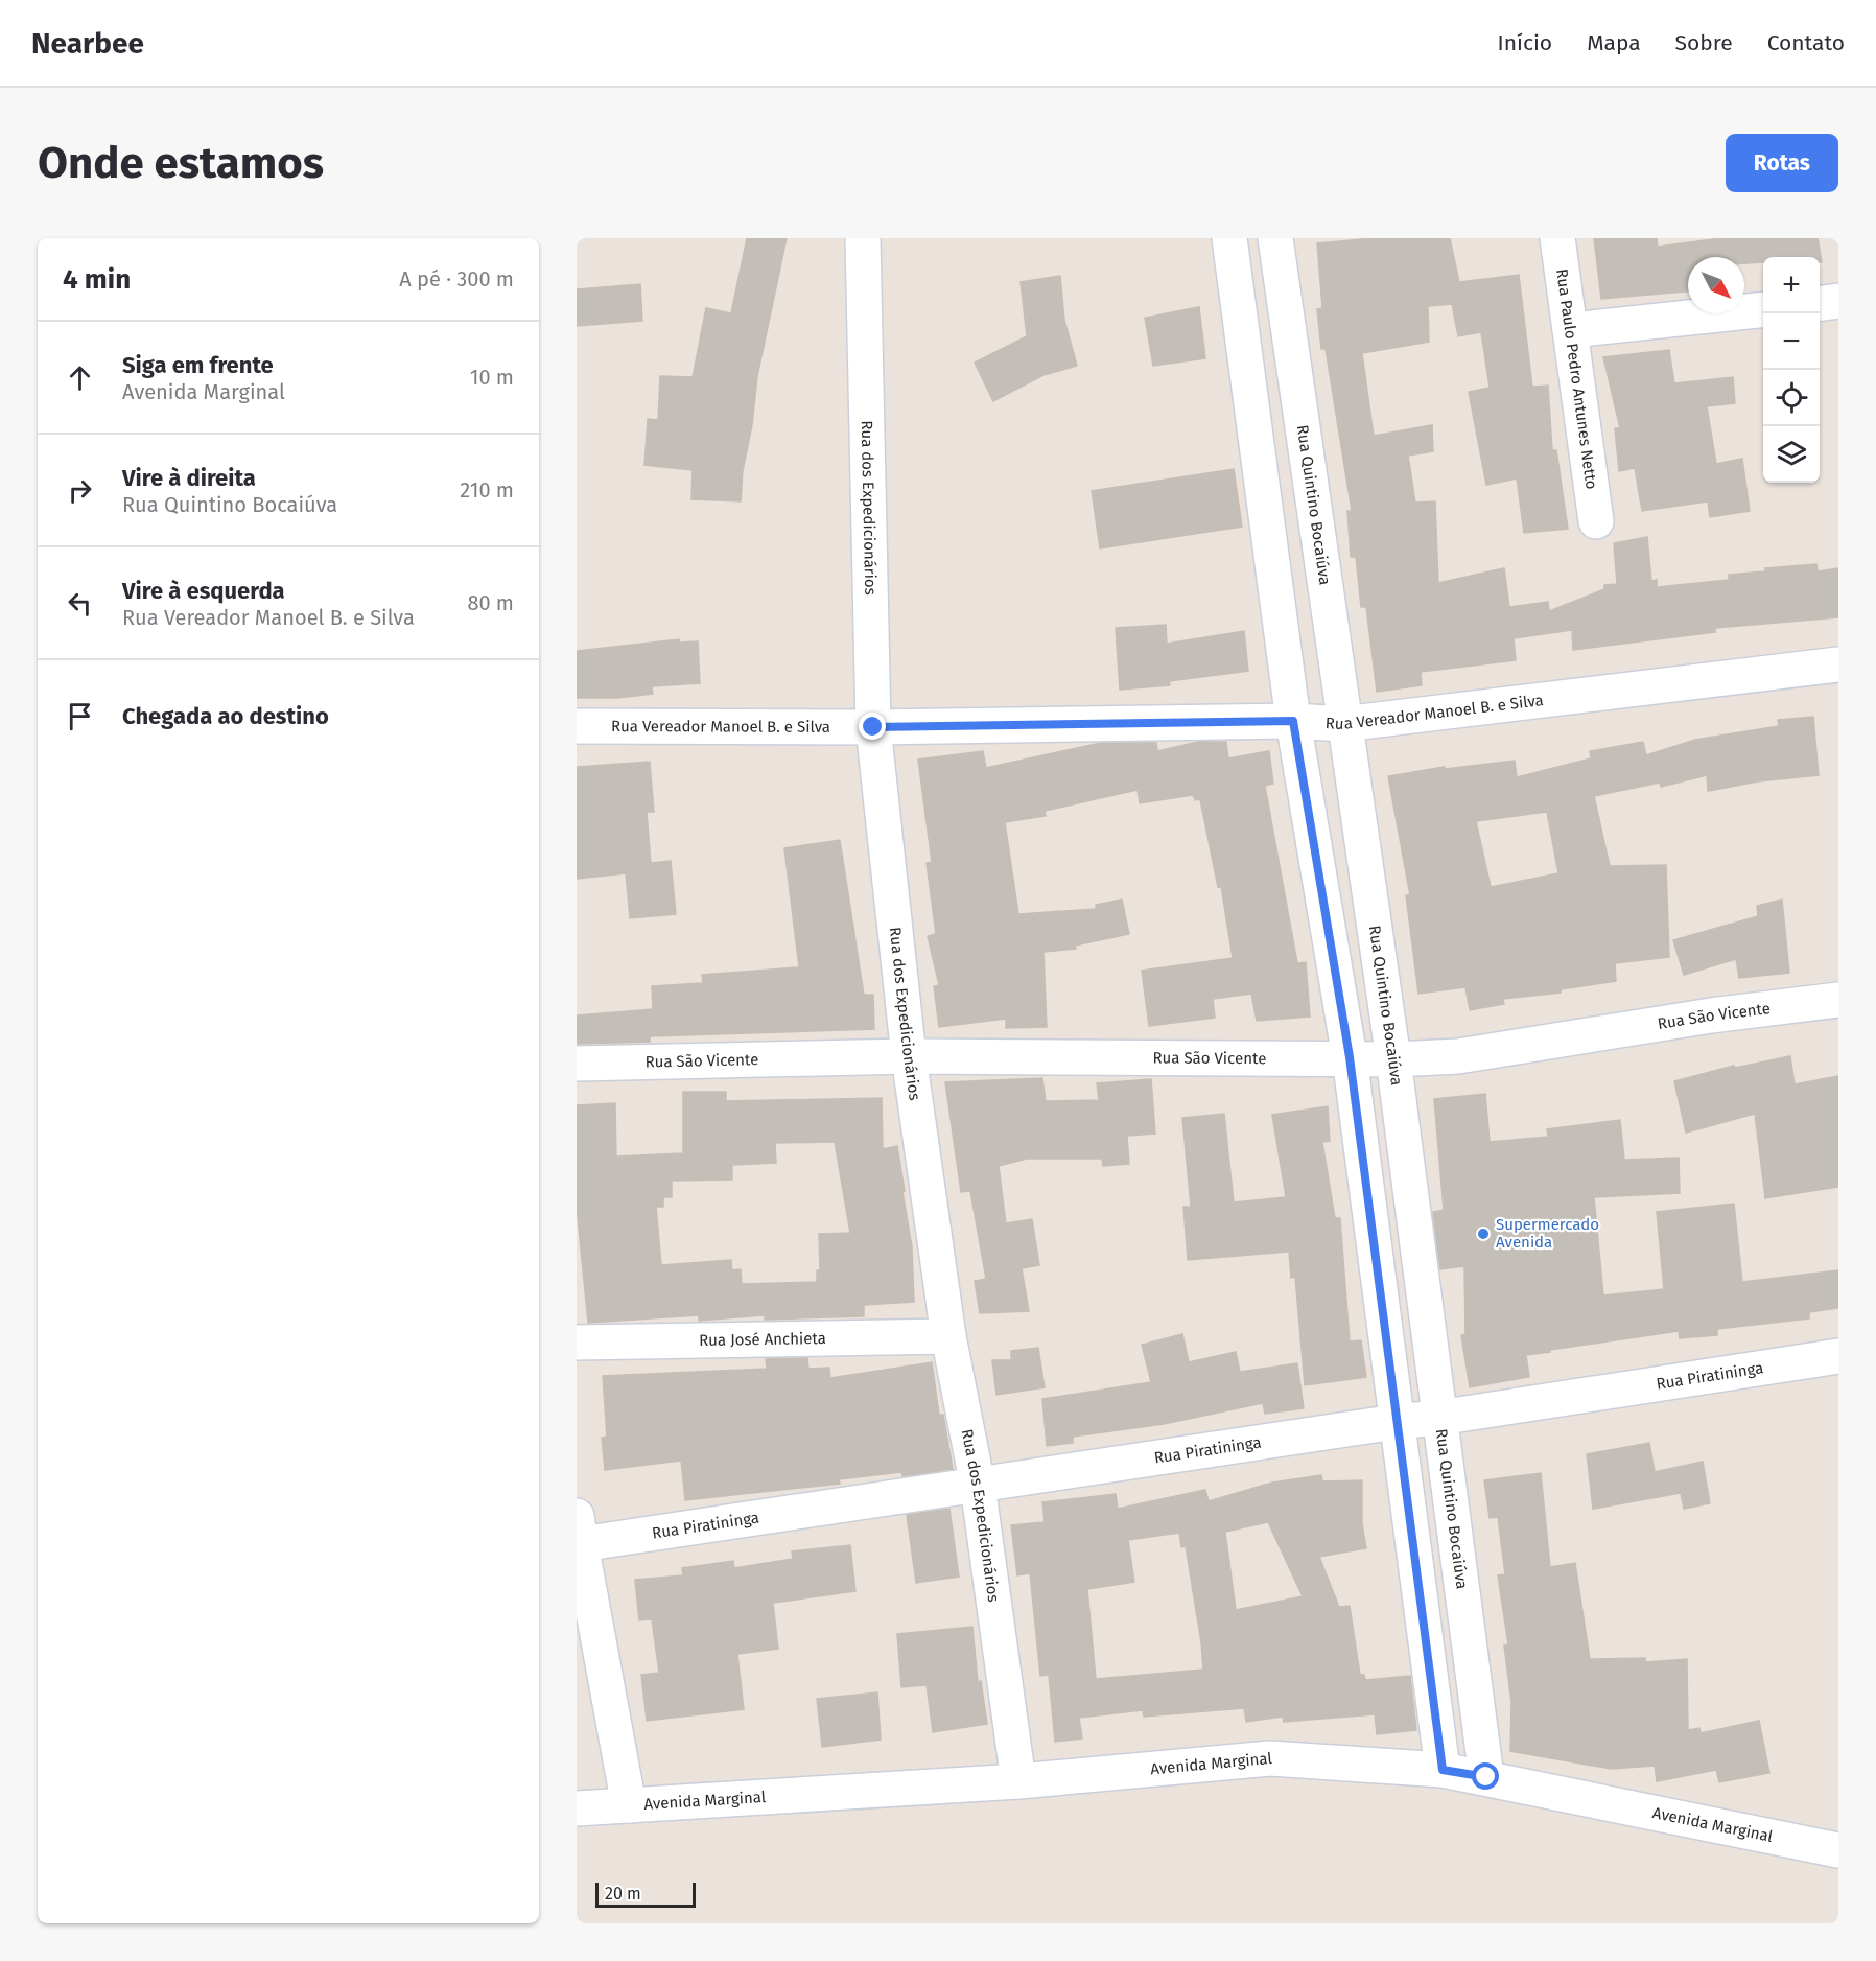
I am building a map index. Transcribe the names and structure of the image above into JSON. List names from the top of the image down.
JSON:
{
  "streets": {
    "street": [
      "Rua Paulo Pedro Antunes Netto",
      "Rua Quintino Bocaiúva",
      "Rua dos Expedicionários",
      "Rua Vereador Manoel B. e Silva",
      "Rua São Vicente",
      "Rua José Anchieta",
      "Rua Piratininga",
      "Avenida Marginal"
    ]
  },
  "crossings": [
    ["Rua Quintino Bocaiúva", "Rua Vereador Manoel B. e Silva"],
    ["Rua Quintino Bocaiúva", "Rua São Vicente"],
    ["Rua Quintino Bocaiúva", "Rua Piratininga"],
    ["Rua Quintino Bocaiúva", "Avenida Marginal"],
    ["Rua dos Expedicionários", "Rua Vereador Manoel B. e Silva"],
    ["Rua dos Expedicionários", "Rua São Vicente"],
    ["Rua dos Expedicionários", "Rua José Anchieta"],
    ["Rua dos Expedicionários", "Rua Piratininga"],
    ["Rua dos Expedicionários", "Avenida Marginal"]
  ],
  "places": ["Supermercado Avenida"],
  "scale_bar": "20 m",
  "north": "bottom right",
  "page": {
    "header": "Nearbee",
    "nav": [
      "Início",
      "Mapa",
      "Sobre",
      "Contato"
    ],
    "buttons": "Rotas",
    "title": "Onde estamos",
    "heading": ["4 min", "A pé · 300 m"],
    "map_buttons": ["+", "−"],
    "list": [
      ["Siga em frente", "Avenida Marginal", "10 m"],
      ["Vire à direita", "Rua Quintino Bocaiúva", "210 m"],
      ["Vire à esquerda", "Rua Vereador Manoel B. e Silva", "80 m"],
      "Chegada ao destino"
    ],
    "scale": "20 m"
  }
}
